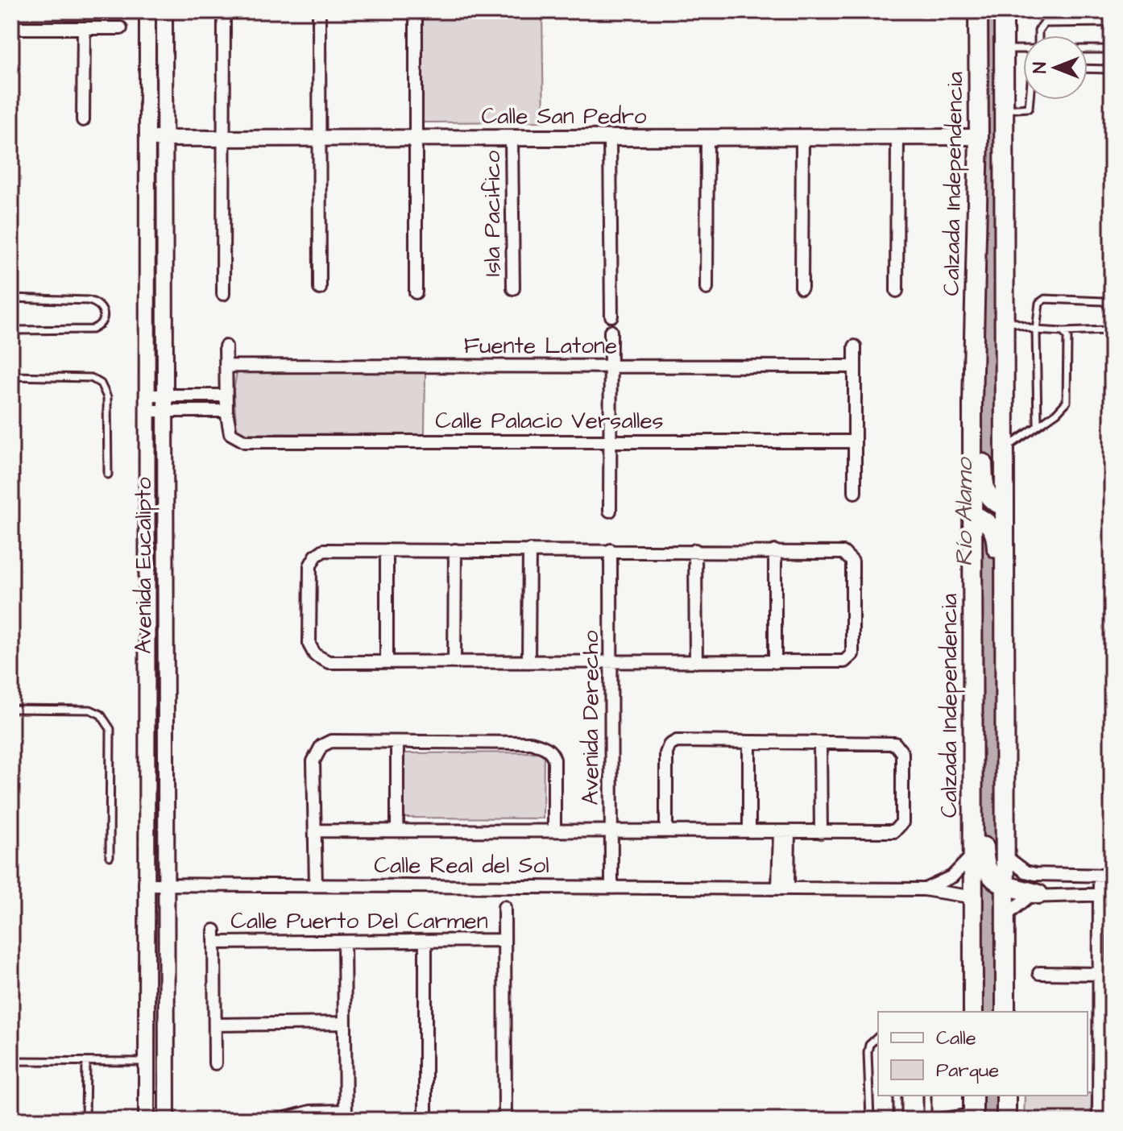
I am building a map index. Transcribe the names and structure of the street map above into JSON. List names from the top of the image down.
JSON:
{
  "streets": {
    "main road": ["Calzada Independencia"],
    "street": [
      "Calle San Pedro",
      "Isla Pacifico",
      "Fuente Latone",
      "Calle Palacio Versalles",
      "Avenida Eucalipto",
      "Avenida Derecho",
      "Calle Real del Sol",
      "Calle Puerto Del Carmen"
    ]
  },
  "crossings": [
    ["Calle San Pedro", "Calzada Independencia"],
    ["Calle San Pedro", "Isla Pacifico"],
    ["Calle San Pedro", "Avenida Eucalipto"],
    ["Calzada Independencia", "Calle Real del Sol"],
    ["Avenida Eucalipto", "Calle Real del Sol"],
    ["Avenida Derecho", "Calle Real del Sol"]
  ],
  "water": ["Río Alamo"],
  "legend": ["Calle", "Parque"],
  "north": "left"
}
